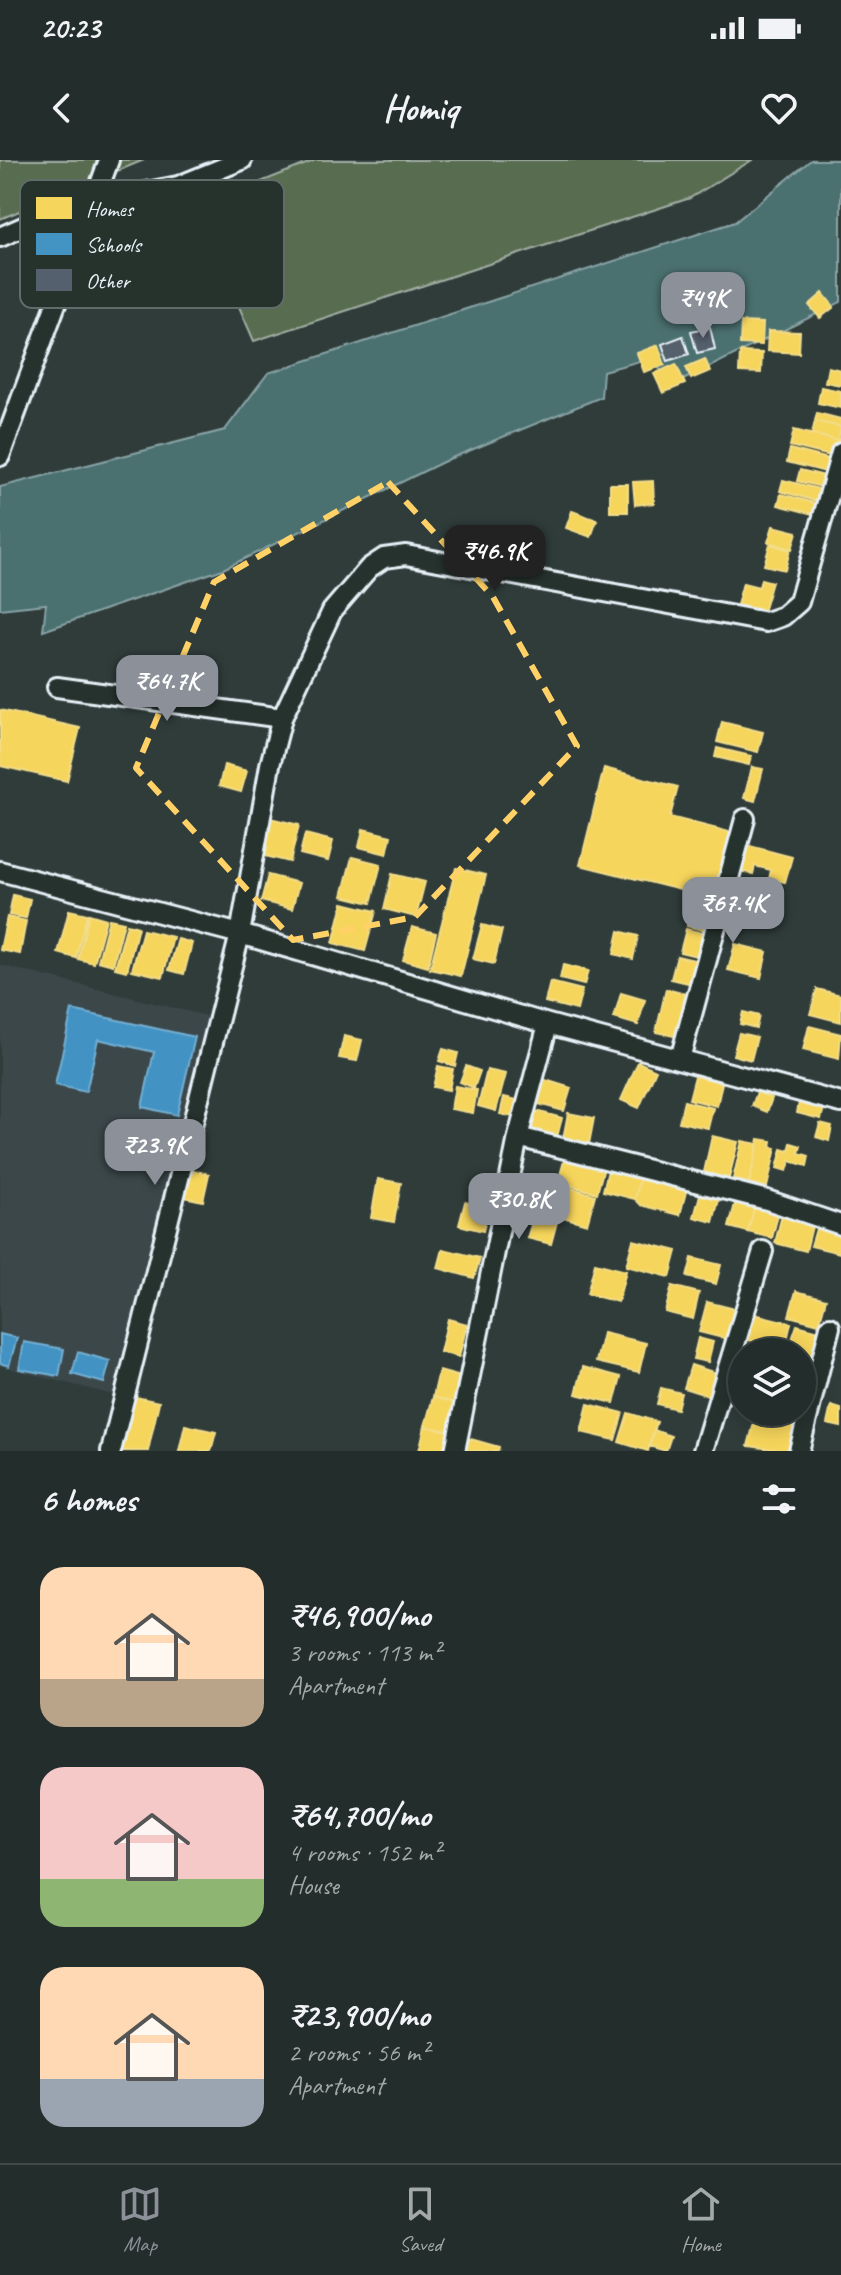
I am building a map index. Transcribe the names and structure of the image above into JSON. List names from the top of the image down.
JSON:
{
  "legend": ["Homes", "Schools", "Other"],
  "page": {
    "status": "20:23",
    "header": "Homiq",
    "price": [
      "₹49K",
      "₹46.9K",
      "₹64.7K",
      "₹67.4K",
      "₹23.9K",
      "₹30.8K"
    ],
    "heading": "6 homes",
    "list": [
      {
        "name": "₹46,900/mo",
        "note": "3 rooms · 113 m² · Apartment"
      },
      {
        "name": "₹64,700/mo",
        "note": "4 rooms · 152 m² · House"
      },
      {
        "name": "₹23,900/mo",
        "note": "2 rooms · 56 m² · Apartment"
      }
    ],
    "tabs": ["Map", "Saved", "Home"]
  }
}
